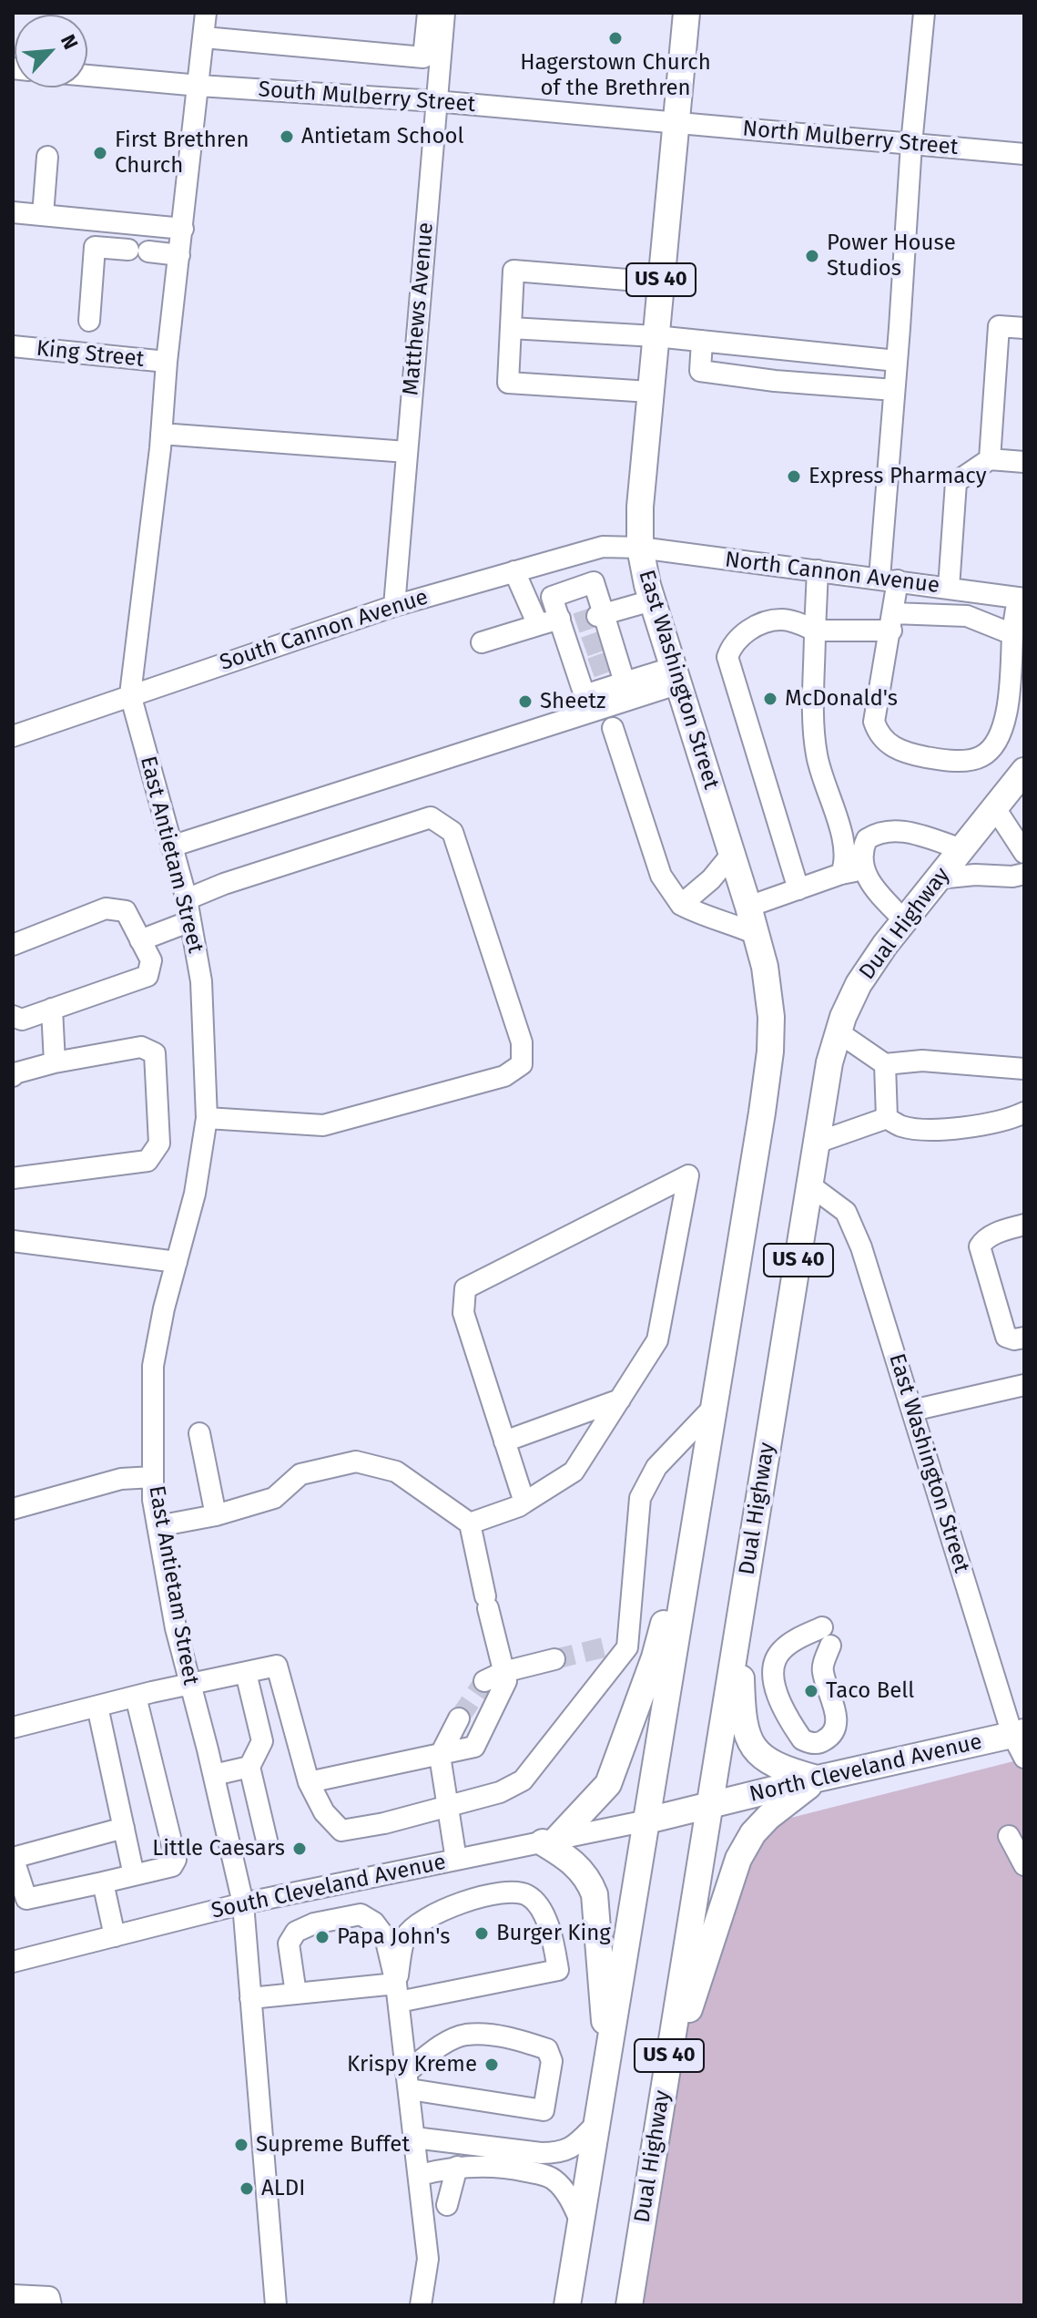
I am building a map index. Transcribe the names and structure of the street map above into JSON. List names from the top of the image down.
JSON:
{
  "streets": {
    "main road": [
      "US 40",
      "East Washington Street",
      "Dual Highway",
      "North Cleveland Avenue"
    ],
    "street": [
      "South Mulberry Street",
      "North Mulberry Street",
      "Matthews Avenue",
      "King Street",
      "North Cannon Avenue",
      "South Cannon Avenue",
      "East Antietam Street",
      "South Cleveland Avenue"
    ]
  },
  "crossings": [
    ["South Mulberry Street", "North Mulberry Street"],
    ["South Mulberry Street", "Matthews Avenue"],
    ["South Mulberry Street", "East Washington Street"],
    ["South Mulberry Street", "East Antietam Street"],
    ["North Mulberry Street", "East Washington Street"],
    ["US 40", "East Washington Street"],
    ["US 40", "North Cleveland Avenue"],
    ["US 40", "South Cleveland Avenue"],
    ["Matthews Avenue", "South Cannon Avenue"],
    ["King Street", "East Antietam Street"],
    ["North Cannon Avenue", "South Cannon Avenue"],
    ["North Cannon Avenue", "East Washington Street"],
    ["South Cannon Avenue", "East Washington Street"],
    ["South Cannon Avenue", "East Antietam Street"],
    ["East Washington Street", "Dual Highway"],
    ["East Washington Street", "North Cleveland Avenue"],
    ["East Antietam Street", "South Cleveland Avenue"],
    ["Dual Highway", "North Cleveland Avenue"],
    ["North Cleveland Avenue", "South Cleveland Avenue"]
  ],
  "places": [
    "Hagerstown Church of the Brethren",
    "Antietam School",
    "First Brethren Church",
    "Power House Studios",
    "Express Pharmacy",
    "McDonald's",
    "Sheetz",
    "Taco Bell",
    "Little Caesars",
    "Burger King",
    "Papa John's",
    "Krispy Kreme",
    "Supreme Buffet",
    "ALDI"
  ],
  "north": "top right"
}
